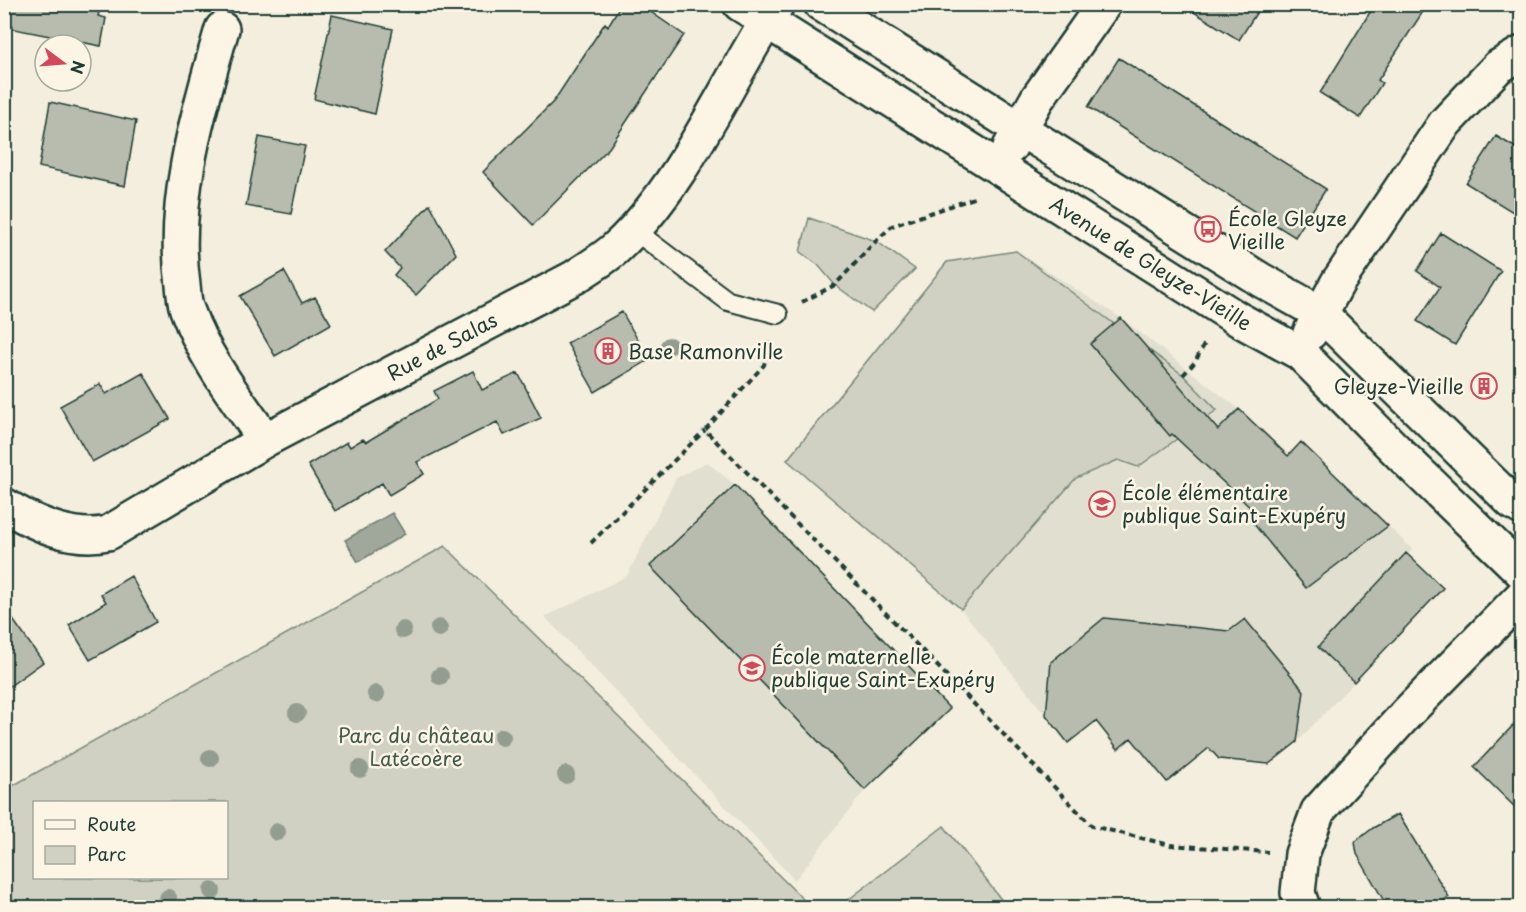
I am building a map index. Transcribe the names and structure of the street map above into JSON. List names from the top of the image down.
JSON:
{
  "streets": {
    "street": ["Avenue de Gleyze-Vieille", "Rue de Salas"]
  },
  "crossings": [
    ["Avenue de Gleyze-Vieille", "Rue de Salas"]
  ],
  "parks": ["Parc du château Latécoère"],
  "places": {
    "bus stop": ["École Gleyze Vieille"],
    "building": ["Base Ramonville", "Gleyze-Vieille"],
    "school or university": ["École élémentaire publique Saint-Exupéry", "École maternelle publique Saint-Exupéry"]
  },
  "legend": ["Route", "Parc"],
  "north": "right"
}
